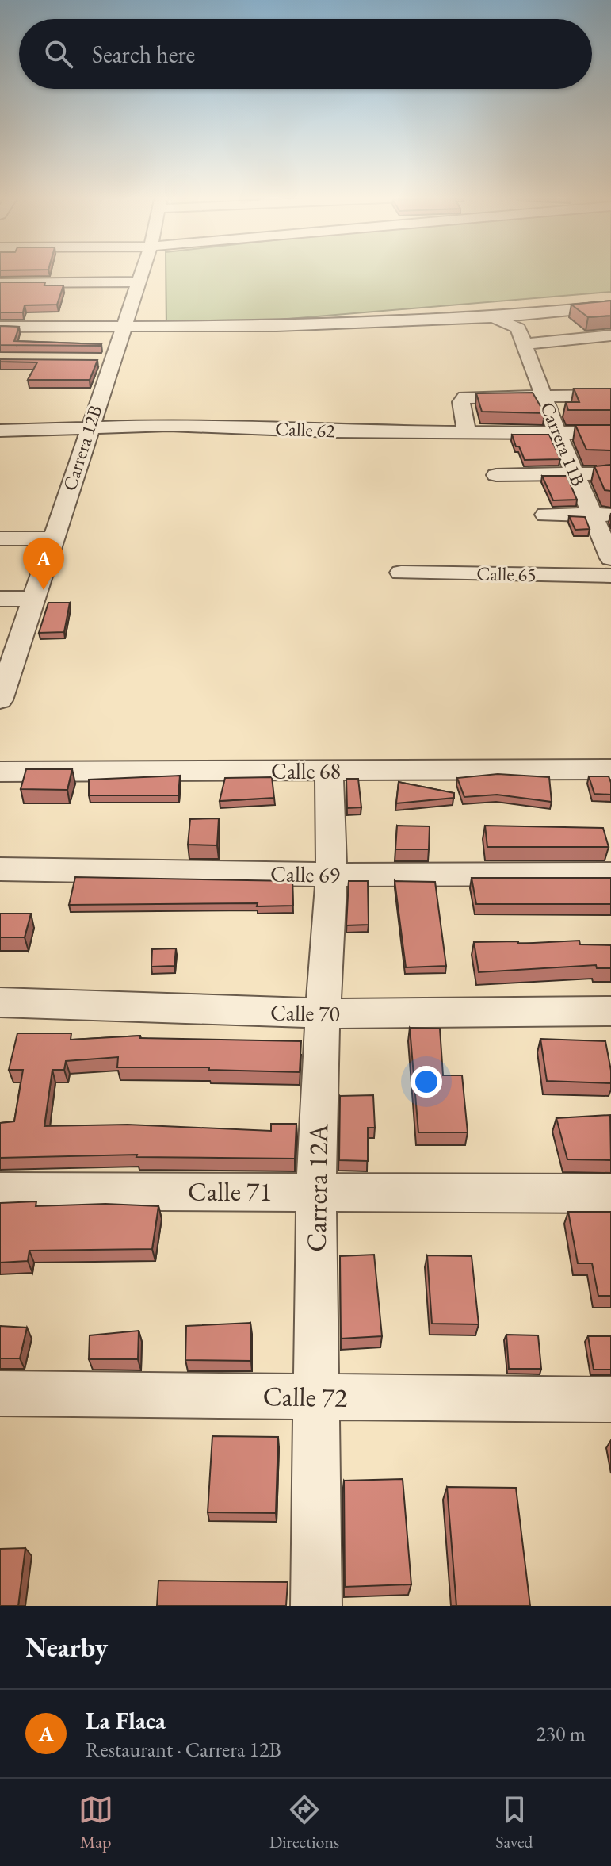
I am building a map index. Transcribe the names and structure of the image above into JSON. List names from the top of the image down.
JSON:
{
  "streets": {
    "street": [
      "Calle 62",
      "Carrera 11B",
      "Carrera 12B",
      "Calle 65",
      "Calle 68",
      "Calle 69",
      "Calle 70",
      "Carrera 12A",
      "Calle 71",
      "Calle 72"
    ]
  },
  "crossings": [
    ["Calle 62", "Carrera 11B"],
    ["Calle 62", "Carrera 12B"],
    ["Calle 68", "Carrera 12A"],
    ["Calle 69", "Carrera 12A"],
    ["Calle 70", "Carrera 12A"],
    ["Carrera 12A", "Calle 71"],
    ["Carrera 12A", "Calle 72"]
  ],
  "page": {
    "search": "Search here",
    "pins": "A",
    "heading": "Nearby",
    "list": [
      {
        "mark": "A",
        "name": "La Flaca",
        "note": "Restaurant · Carrera 12B",
        "value": "230 m"
      }
    ],
    "nav": ["Map", "Directions", "Saved"]
  }
}
